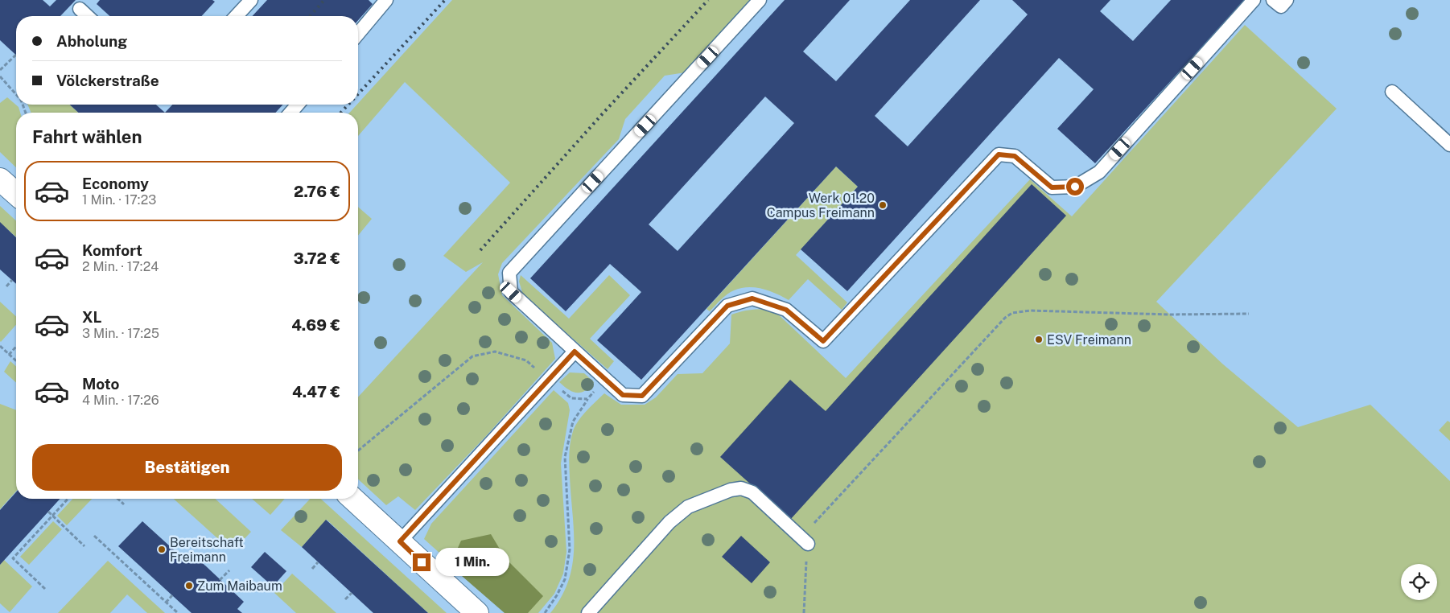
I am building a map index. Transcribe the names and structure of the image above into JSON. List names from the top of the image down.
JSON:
{
  "places": [
    "Werk 01.20 Campus Freimann",
    "ESV Freimann",
    "Bereitschaft Freimann",
    "Zum Maibaum"
  ],
  "page": {
    "banner": ["Abholung", "Völckerstraße"],
    "heading": "Fahrt wählen",
    "list": [
      {
        "name": "Economy",
        "note": "1 Min. · 17:23",
        "value": "2.76 €"
      },
      {
        "name": "Komfort",
        "note": "2 Min. · 17:24",
        "value": "3.72 €"
      },
      {
        "name": "XL",
        "note": "3 Min. · 17:25",
        "value": "4.69 €"
      },
      {
        "name": "Moto",
        "note": "4 Min. · 17:26",
        "value": "4.47 €"
      }
    ],
    "buttons": "Bestätigen",
    "bubble": "1 Min."
  }
}
